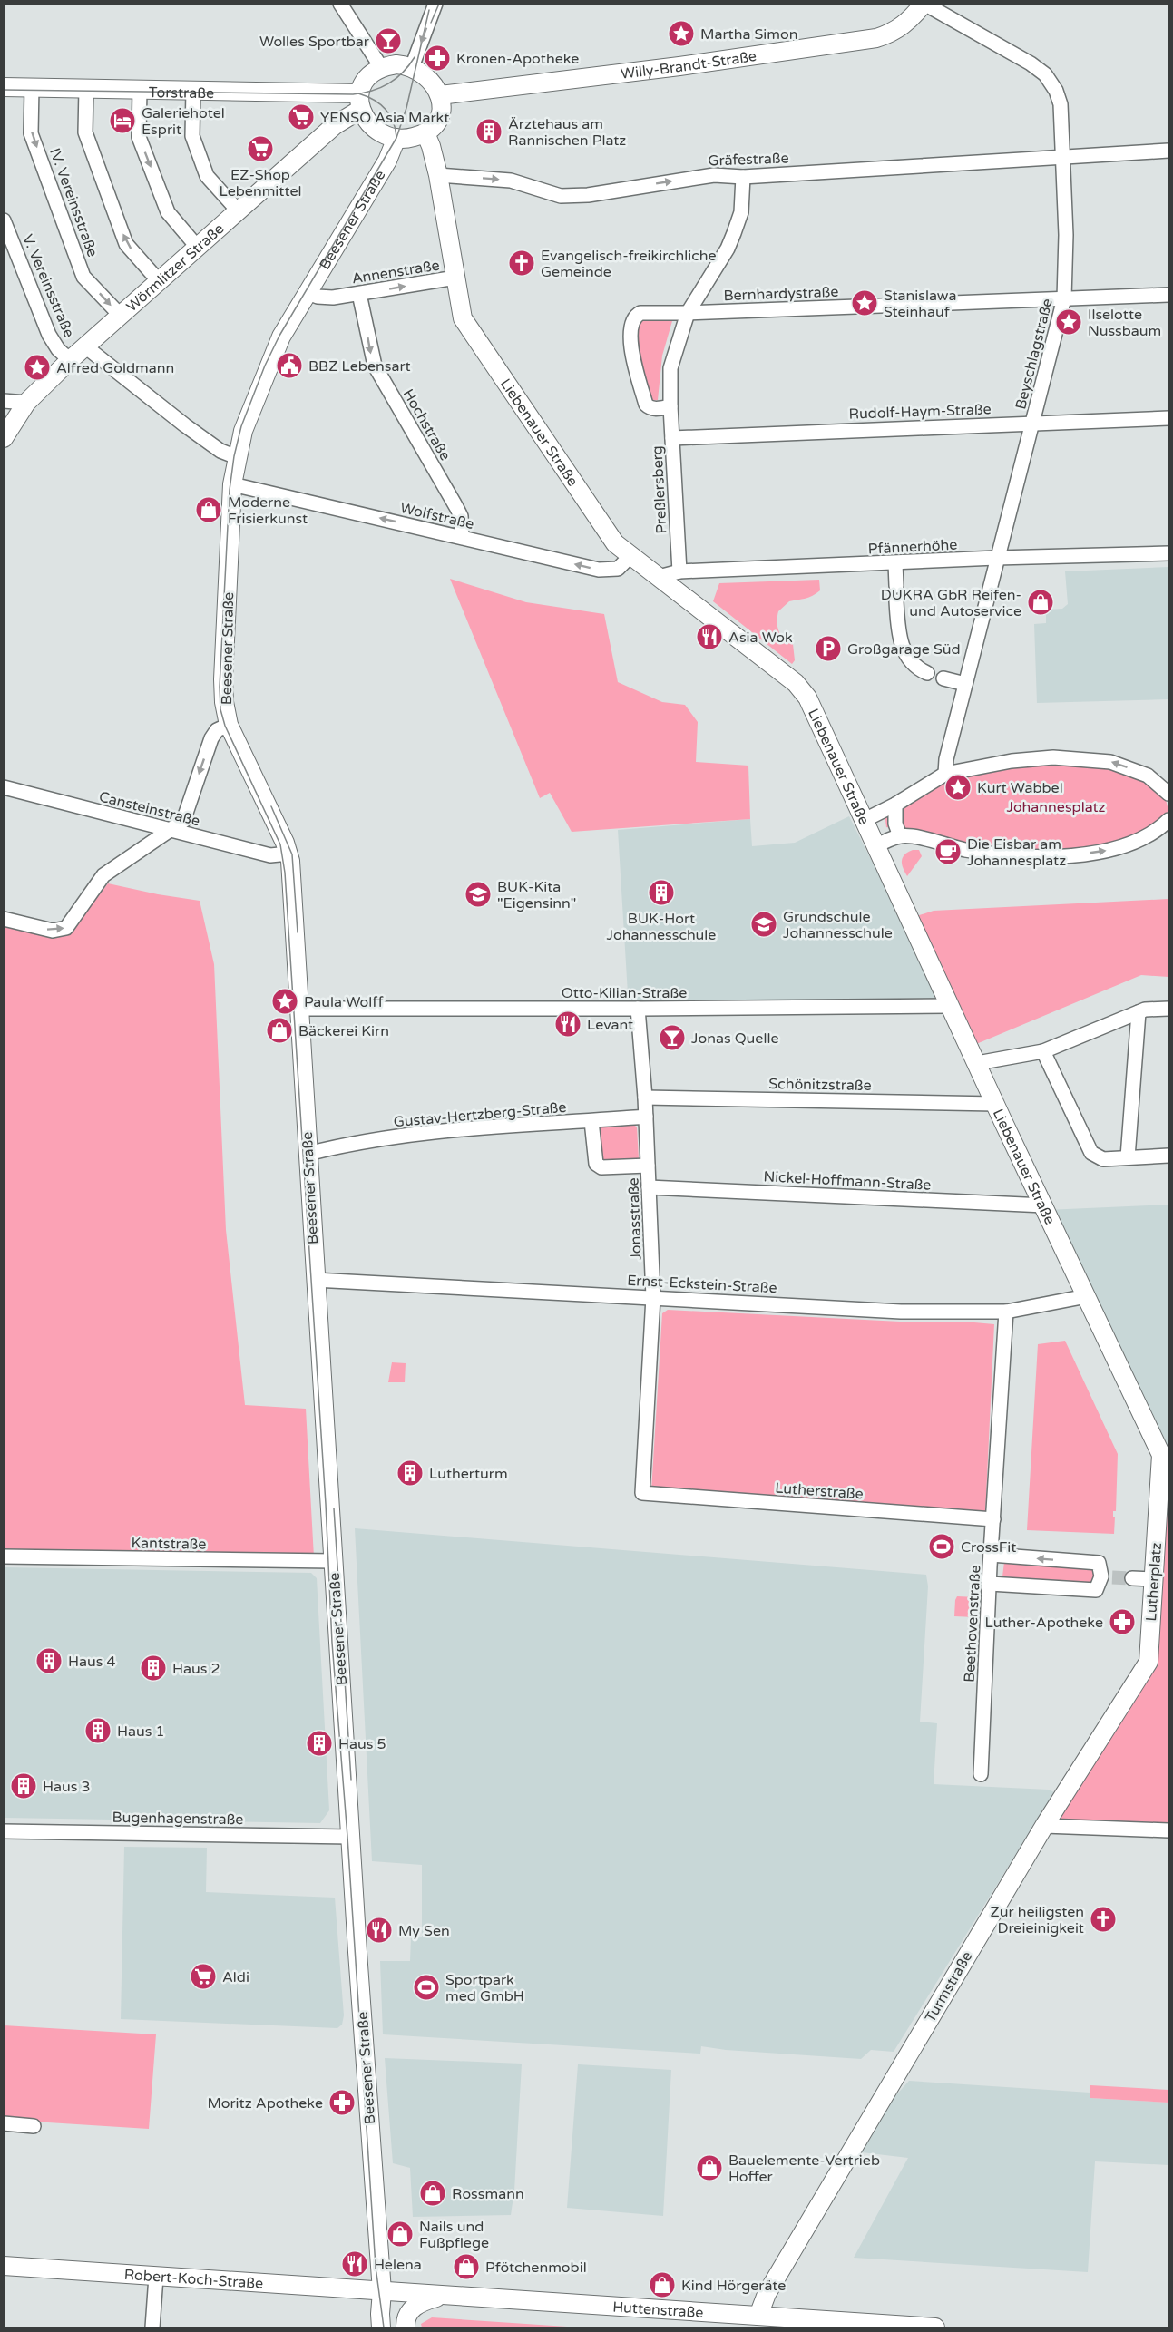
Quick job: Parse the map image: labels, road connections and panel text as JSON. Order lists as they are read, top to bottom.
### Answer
{
  "streets": {
    "street": [
      "Willy-Brandt-Straße",
      "Torstraße",
      "Gräfestraße",
      "IV. Vereinsstraße",
      "Beesener Straße",
      "Wörmlitzer Straße",
      "Annenstraße",
      "V. Vereinsstraße",
      "Bernhardystraße",
      "Beyschlagstraße",
      "Rudolf-Haym-Straße",
      "Hochstraße",
      "Liebenauer Straße",
      "Preßlersberg",
      "Wolfstraße",
      "Pfännerhöhe",
      "Cansteinstraße",
      "Otto-Kilian-Straße",
      "Schönitzstraße",
      "Gustav-Hertzberg-Straße",
      "Nickel-Hoffmann-Straße",
      "Jonasstraße",
      "Ernst-Eckstein-Straße",
      "Lutherstraße",
      "Kantstraße",
      "Lutherplatz",
      "Beethovenstraße",
      "Bugenhagenstraße",
      "Turmstraße",
      "Robert-Koch-Straße",
      "Huttenstraße"
    ]
  },
  "crossings": [
    ["Willy-Brandt-Straße", "Torstraße"],
    ["Willy-Brandt-Straße", "Beesener Straße"],
    ["Willy-Brandt-Straße", "Wörmlitzer Straße"],
    ["Willy-Brandt-Straße", "Beyschlagstraße"],
    ["Willy-Brandt-Straße", "Liebenauer Straße"],
    ["Torstraße", "IV. Vereinsstraße"],
    ["Torstraße", "Beesener Straße"],
    ["Torstraße", "Wörmlitzer Straße"],
    ["Torstraße", "Liebenauer Straße"],
    ["Gräfestraße", "Beyschlagstraße"],
    ["Gräfestraße", "Liebenauer Straße"],
    ["Gräfestraße", "Preßlersberg"],
    ["IV. Vereinsstraße", "Wörmlitzer Straße"],
    ["Beesener Straße", "Wörmlitzer Straße"],
    ["Beesener Straße", "Annenstraße"],
    ["Beesener Straße", "Liebenauer Straße"],
    ["Beesener Straße", "Wolfstraße"],
    ["Beesener Straße", "Cansteinstraße"],
    ["Beesener Straße", "Otto-Kilian-Straße"],
    ["Beesener Straße", "Gustav-Hertzberg-Straße"],
    ["Beesener Straße", "Ernst-Eckstein-Straße"],
    ["Beesener Straße", "Kantstraße"],
    ["Beesener Straße", "Bugenhagenstraße"],
    ["Beesener Straße", "Robert-Koch-Straße"],
    ["Beesener Straße", "Huttenstraße"],
    ["Wörmlitzer Straße", "V. Vereinsstraße"],
    ["Wörmlitzer Straße", "Liebenauer Straße"],
    ["Annenstraße", "Hochstraße"],
    ["Annenstraße", "Liebenauer Straße"],
    ["Bernhardystraße", "Beyschlagstraße"],
    ["Bernhardystraße", "Preßlersberg"],
    ["Beyschlagstraße", "Rudolf-Haym-Straße"],
    ["Beyschlagstraße", "Pfännerhöhe"],
    ["Rudolf-Haym-Straße", "Preßlersberg"],
    ["Hochstraße", "Wolfstraße"],
    ["Liebenauer Straße", "Wolfstraße"],
    ["Liebenauer Straße", "Pfännerhöhe"],
    ["Liebenauer Straße", "Otto-Kilian-Straße"],
    ["Liebenauer Straße", "Schönitzstraße"],
    ["Liebenauer Straße", "Nickel-Hoffmann-Straße"],
    ["Liebenauer Straße", "Ernst-Eckstein-Straße"],
    ["Liebenauer Straße", "Lutherplatz"],
    ["Preßlersberg", "Pfännerhöhe"],
    ["Otto-Kilian-Straße", "Jonasstraße"],
    ["Schönitzstraße", "Jonasstraße"],
    ["Gustav-Hertzberg-Straße", "Jonasstraße"],
    ["Nickel-Hoffmann-Straße", "Jonasstraße"],
    ["Jonasstraße", "Ernst-Eckstein-Straße"],
    ["Jonasstraße", "Lutherstraße"],
    ["Ernst-Eckstein-Straße", "Beethovenstraße"],
    ["Lutherstraße", "Beethovenstraße"],
    ["Lutherplatz", "Turmstraße"],
    ["Turmstraße", "Huttenstraße"],
    ["Robert-Koch-Straße", "Huttenstraße"]
  ],
  "one_way": [
    "Gräfestraße",
    "Annenstraße",
    "Hochstraße",
    "Wolfstraße"
  ],
  "parks": ["Johannesplatz"],
  "places": {
    "place": [
      "Martha Simon",
      "Stanislawa Steinhauf",
      "Ilselotte Nussbaum",
      "Alfred Goldmann",
      "Kurt Wabbel",
      "Paula Wolff"
    ],
    "bar": ["Wolles Sportbar", "Jonas Quelle"],
    "pharmacy": ["Kronen-Apotheke", "Luther-Apotheke", "Moritz Apotheke"],
    "supermarket": ["YENSO Asia Markt", "EZ-Shop Lebenmittel", "Aldi"],
    "hotel": ["Galeriehotel Esprit"],
    "building": [
      "Ärztehaus am Rannischen Platz",
      "BUK-Hort Johannesschule",
      "Lutherturm",
      "Haus 4",
      "Haus 2",
      "Haus 1",
      "Haus 5",
      "Haus 3"
    ],
    "church": ["Evangelisch-freikirchliche Gemeinde", "Zur heiligsten Dreieinigkeit"],
    "public building": ["BBZ Lebensart"],
    "shop": [
      "Moderne Frisierkunst",
      "DUKRA GbR Reifen- und Autoservice",
      "Bäckerei Kirn",
      "Bauelemente-Vertrieb Hoffer",
      "Rossmann",
      "Nails und Fußpflege",
      "Pfötchenmobil",
      "Kind Hörgeräte"
    ],
    "restaurant": [
      "Asia Wok",
      "Levant",
      "My Sen",
      "Helena"
    ],
    "parking": ["Großgarage Süd"],
    "cafe": ["Die Eisbar am Johannesplatz"],
    "school or university": ["BUK-Kita \"Eigensinn\"", "Grundschule Johannesschule"],
    "sports": ["CrossFit", "Sportpark med GmbH"]
  }
}
